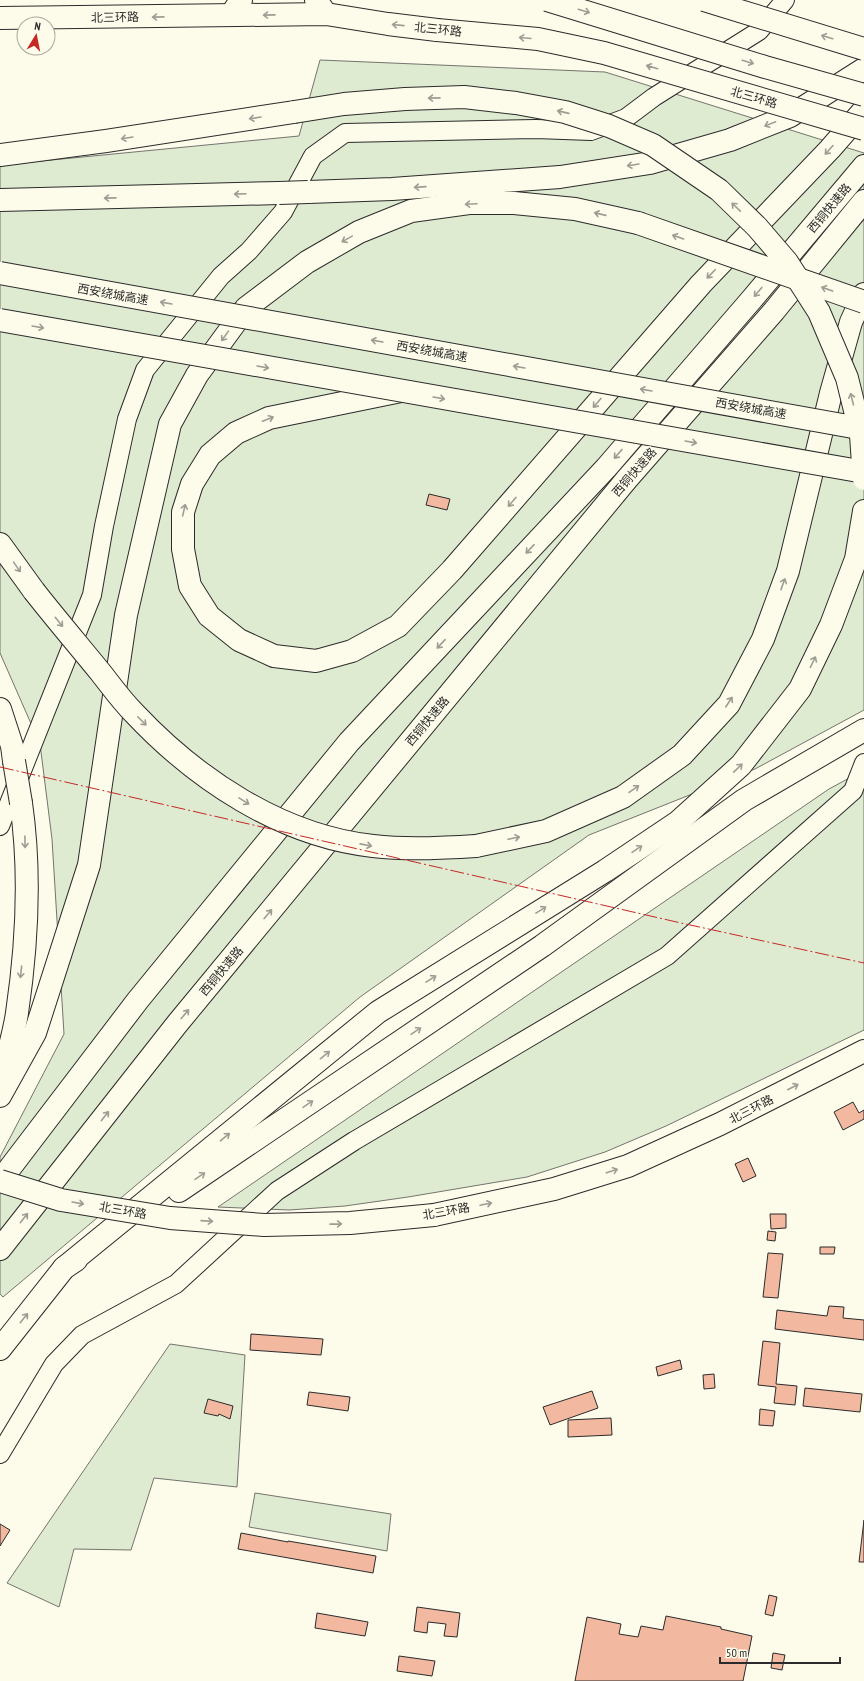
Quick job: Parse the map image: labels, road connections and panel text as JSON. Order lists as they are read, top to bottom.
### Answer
{
  "streets": {
    "highway": ["北三环路", "西铜快速路", "西安绕城高速"]
  },
  "crossings": [
    ["北三环路", "西铜快速路"]
  ],
  "scale_bar": "50 m",
  "north": "top"
}
